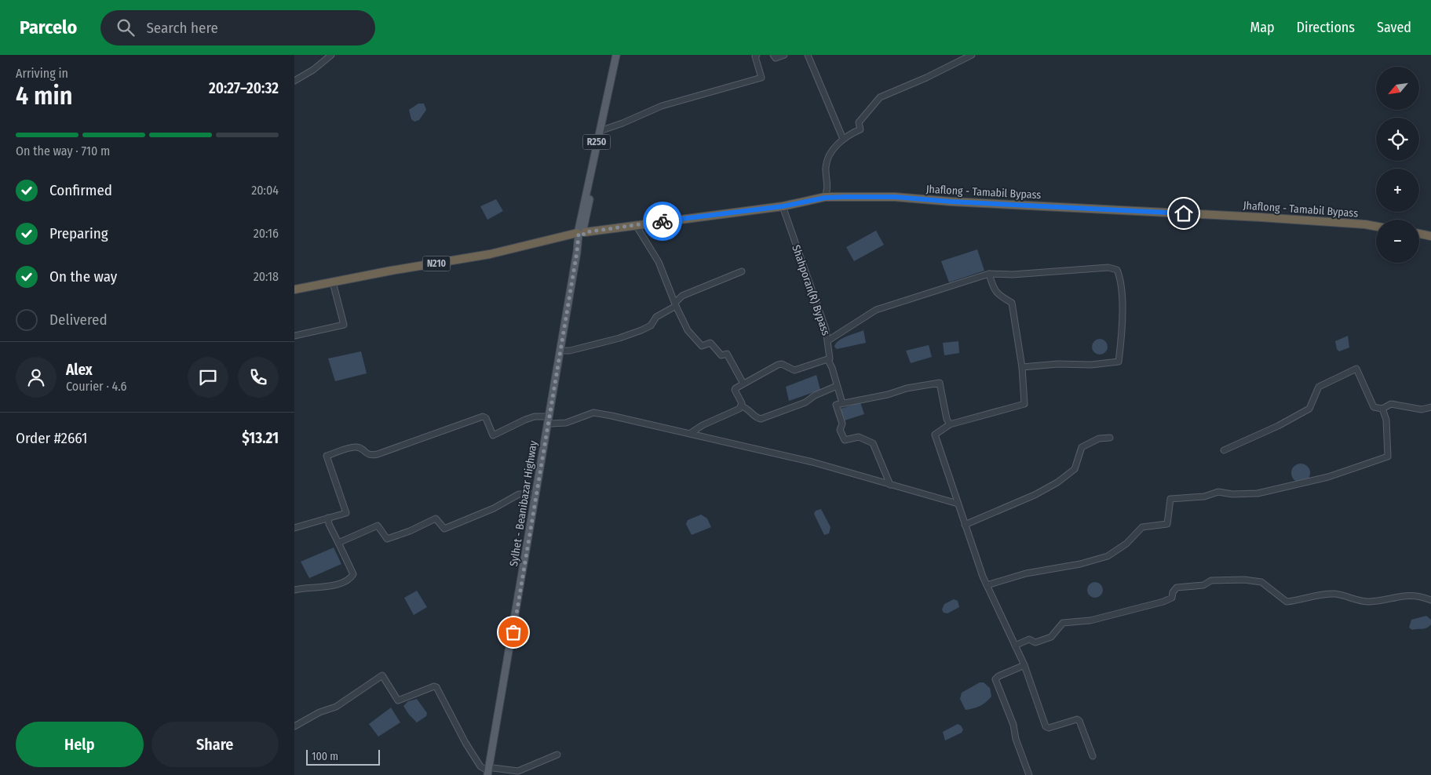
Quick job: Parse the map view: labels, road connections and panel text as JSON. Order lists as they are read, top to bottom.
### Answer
{
  "streets": {
    "highway": ["Jhaflong - Tamabil Bypass", "N210"],
    "main road": ["R250", "Sylhet - Beanibazar Highway"],
    "street": ["Shahporan(R) Bypass"]
  },
  "crossings": [
    ["R250", "Jhaflong - Tamabil Bypass"],
    ["R250", "Sylhet - Beanibazar Highway"],
    ["Jhaflong - Tamabil Bypass", "Shahporan(R) Bypass"],
    ["Jhaflong - Tamabil Bypass", "Sylhet - Beanibazar Highway"]
  ],
  "scale_bar": "100 m",
  "north": "bottom left",
  "page": {
    "header": "Parcelo",
    "search": "Search here",
    "nav": ["Map", "Directions", "Saved"],
    "heading": ["4 min", "Arriving in", "20:27–20:32"],
    "panel": [
      "Alex",
      "Courier · 4.6",
      "Order #2661",
      "$13.21"
    ],
    "map_buttons": ["+", "−"],
    "bar": "On the way · 710 m",
    "list": [
      ["Confirmed", "20:04"],
      ["Preparing", "20:16"],
      ["On the way", "20:18"],
      "Delivered"
    ],
    "buttons": ["Help", "Share"],
    "scale": "100 m"
  }
}
